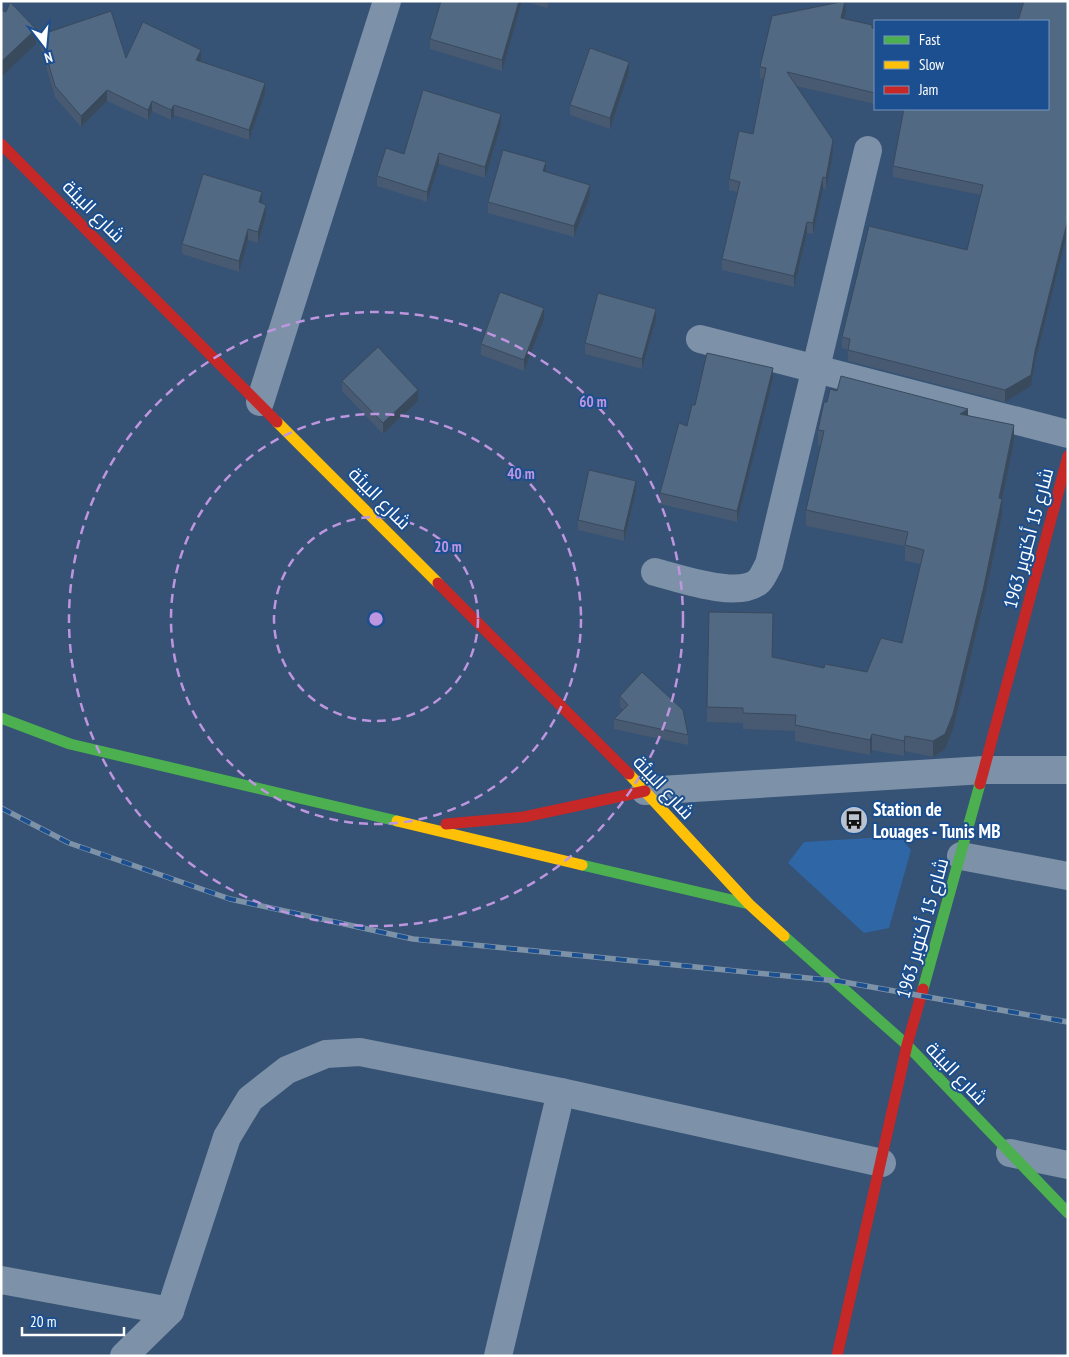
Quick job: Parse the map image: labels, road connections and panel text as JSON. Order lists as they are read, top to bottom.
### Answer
{
  "streets": {
    "main road": ["شارع البيئة", "شارع 15 أكتوبر 1963"]
  },
  "crossings": [
    ["شارع البيئة", "شارع 15 أكتوبر 1963"]
  ],
  "places": {
    "bus stop": ["Station de Louages - Tunis MB"]
  },
  "legend": ["Fast", "Slow", "Jam"],
  "scale_bar": "20 m",
  "north": "bottom",
  "rings": ["60 m", "40 m", "20 m"]
}
